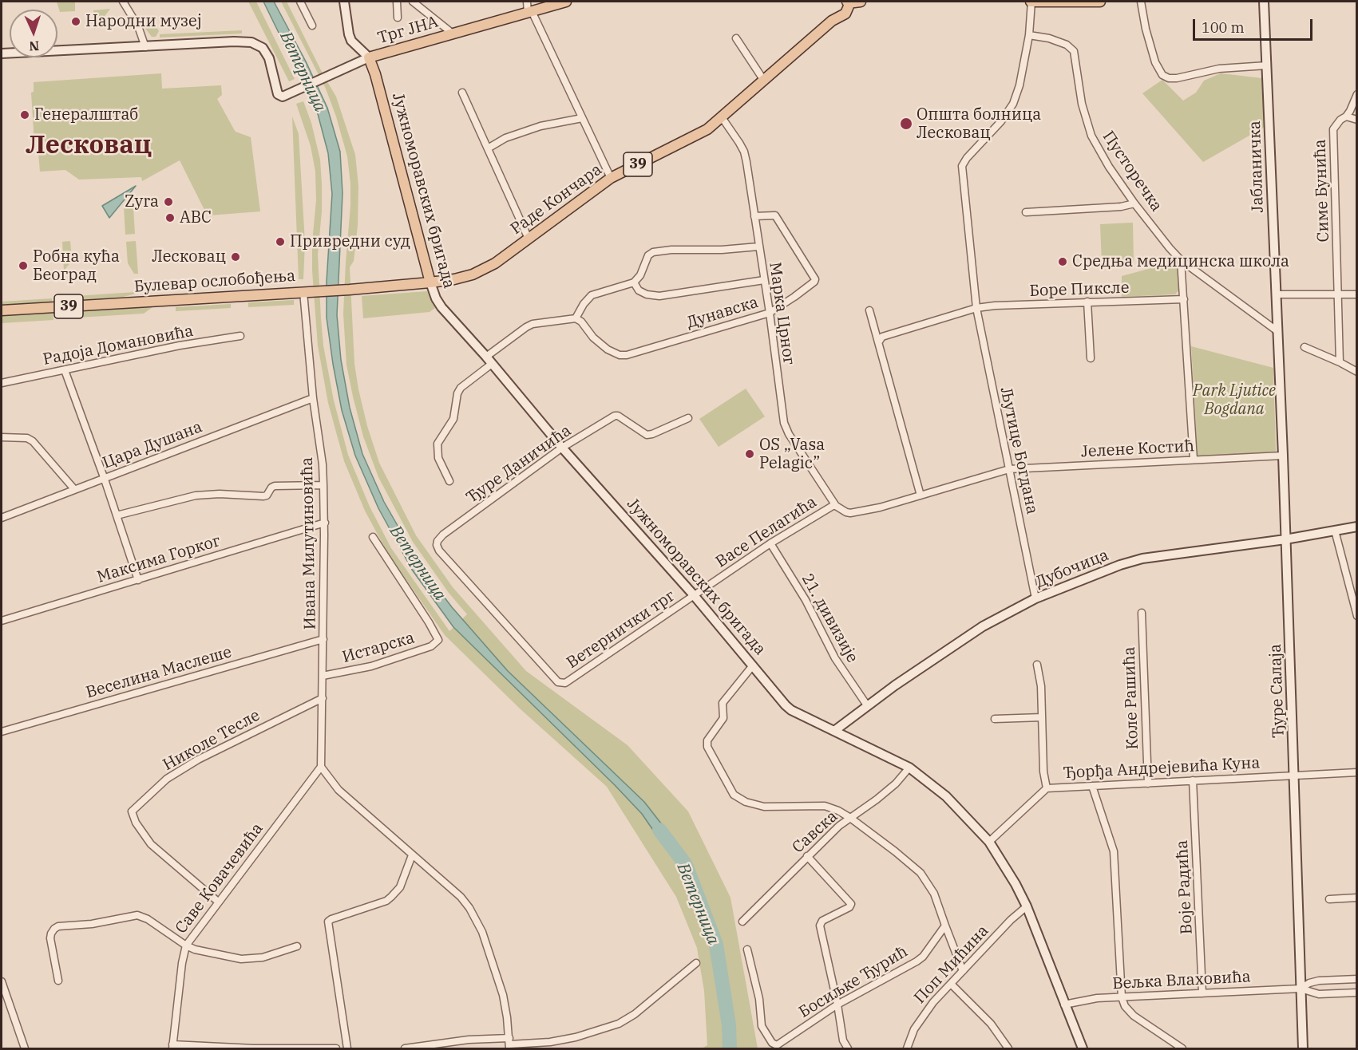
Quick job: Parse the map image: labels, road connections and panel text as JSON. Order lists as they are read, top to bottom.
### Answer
{
  "streets": {
    "main road": [
      "Трг ЈНА",
      "39",
      "Јужноморавских бригада",
      "Раде Кончара",
      "Булевар ослобођења"
    ],
    "street": [
      "Јабланичка",
      "Пусторечка",
      "Симе Бунића",
      "Боре Пиксле",
      "Дунавска",
      "Марка Црног",
      "Радоја Домановића",
      "Цара Душана",
      "Јелене Костић",
      "Љутице Богдана",
      "Ђуре Даничића",
      "Васе Пелагића",
      "Ивана Милутиновића",
      "Максима Горког",
      "Дубочица",
      "21. дивизије",
      "Ветернички трг",
      "Истарска",
      "Веселина Маслеше",
      "Ђуре Салаја",
      "Коле Рашића",
      "Николе Тесле",
      "Ђорђа Андрејевића Куна",
      "Савска",
      "Саве Ковачевића",
      "Воје Радића",
      "Поп Мићина",
      "Вељка Влаховића",
      "Босиљке Ђурић"
    ]
  },
  "crossings": [
    ["Трг ЈНА", "Јужноморавских бригада"],
    ["Јабланичка", "Пусторечка"],
    ["Јабланичка", "Ђуре Салаја"],
    ["Пусторечка", "Љутице Богдана"],
    ["Пусторечка", "Ђуре Салаја"],
    ["Јужноморавских бригада", "Раде Кончара"],
    ["Јужноморавских бригада", "Булевар ослобођења"],
    ["Јужноморавских бригада", "Ђуре Даничића"],
    ["Јужноморавских бригада", "Васе Пелагића"],
    ["Јужноморавских бригада", "Дубочица"],
    ["Јужноморавских бригада", "Ветернички трг"],
    ["Јужноморавских бригада", "Ђорђа Андрејевића Куна"],
    ["Јужноморавских бригада", "Савска"],
    ["Јужноморавских бригада", "Поп Мићина"],
    ["Јужноморавских бригада", "Вељка Влаховића"],
    ["Раде Кончара", "Булевар ослобођења"],
    ["Раде Кончара", "Марка Црног"],
    ["Булевар ослобођења", "Ивана Милутиновића"],
    ["Боре Пиксле", "Љутице Богдана"],
    ["Дунавска", "Марка Црног"],
    ["Марка Црног", "Васе Пелагића"],
    ["Цара Душана", "Ивана Милутиновића"],
    ["Јелене Костић", "Љутице Богдана"],
    ["Јелене Костић", "Васе Пелагића"],
    ["Јелене Костић", "Ђуре Салаја"],
    ["Љутице Богдана", "Дубочица"],
    ["Ђуре Даничића", "Ветернички трг"],
    ["Васе Пелагића", "21. дивизије"],
    ["Васе Пелагића", "Ветернички трг"],
    ["Ивана Милутиновића", "Максима Горког"],
    ["Ивана Милутиновића", "Истарска"],
    ["Ивана Милутиновића", "Веселина Маслеше"],
    ["Ивана Милутиновића", "Николе Тесле"],
    ["Ивана Милутиновића", "Саве Ковачевића"],
    ["Дубочица", "21. дивизије"],
    ["Дубочица", "Ђуре Салаја"],
    ["Ђуре Салаја", "Ђорђа Андрејевића Куна"],
    ["Ђуре Салаја", "Вељка Влаховића"],
    ["Коле Рашића", "Ђорђа Андрејевића Куна"],
    ["Николе Тесле", "Саве Ковачевића"],
    ["Ђорђа Андрејевића Куна", "Воје Радића"],
    ["Воје Радића", "Вељка Влаховића"]
  ],
  "districts": ["Лесковац"],
  "water": ["Ветерница"],
  "parks": ["Park Ljutice Bogdana"],
  "places": [
    "Народни музеј",
    "Генералштаб",
    "Општа болница Лесковац",
    "Zyra",
    "ABC",
    "Привредни суд",
    "Лесковац",
    "Средња медицинска школа",
    "Робна кућа Београд",
    "OS „Vasa Pelagic”"
  ],
  "scale_bar": "100 m",
  "north": "bottom"
}
